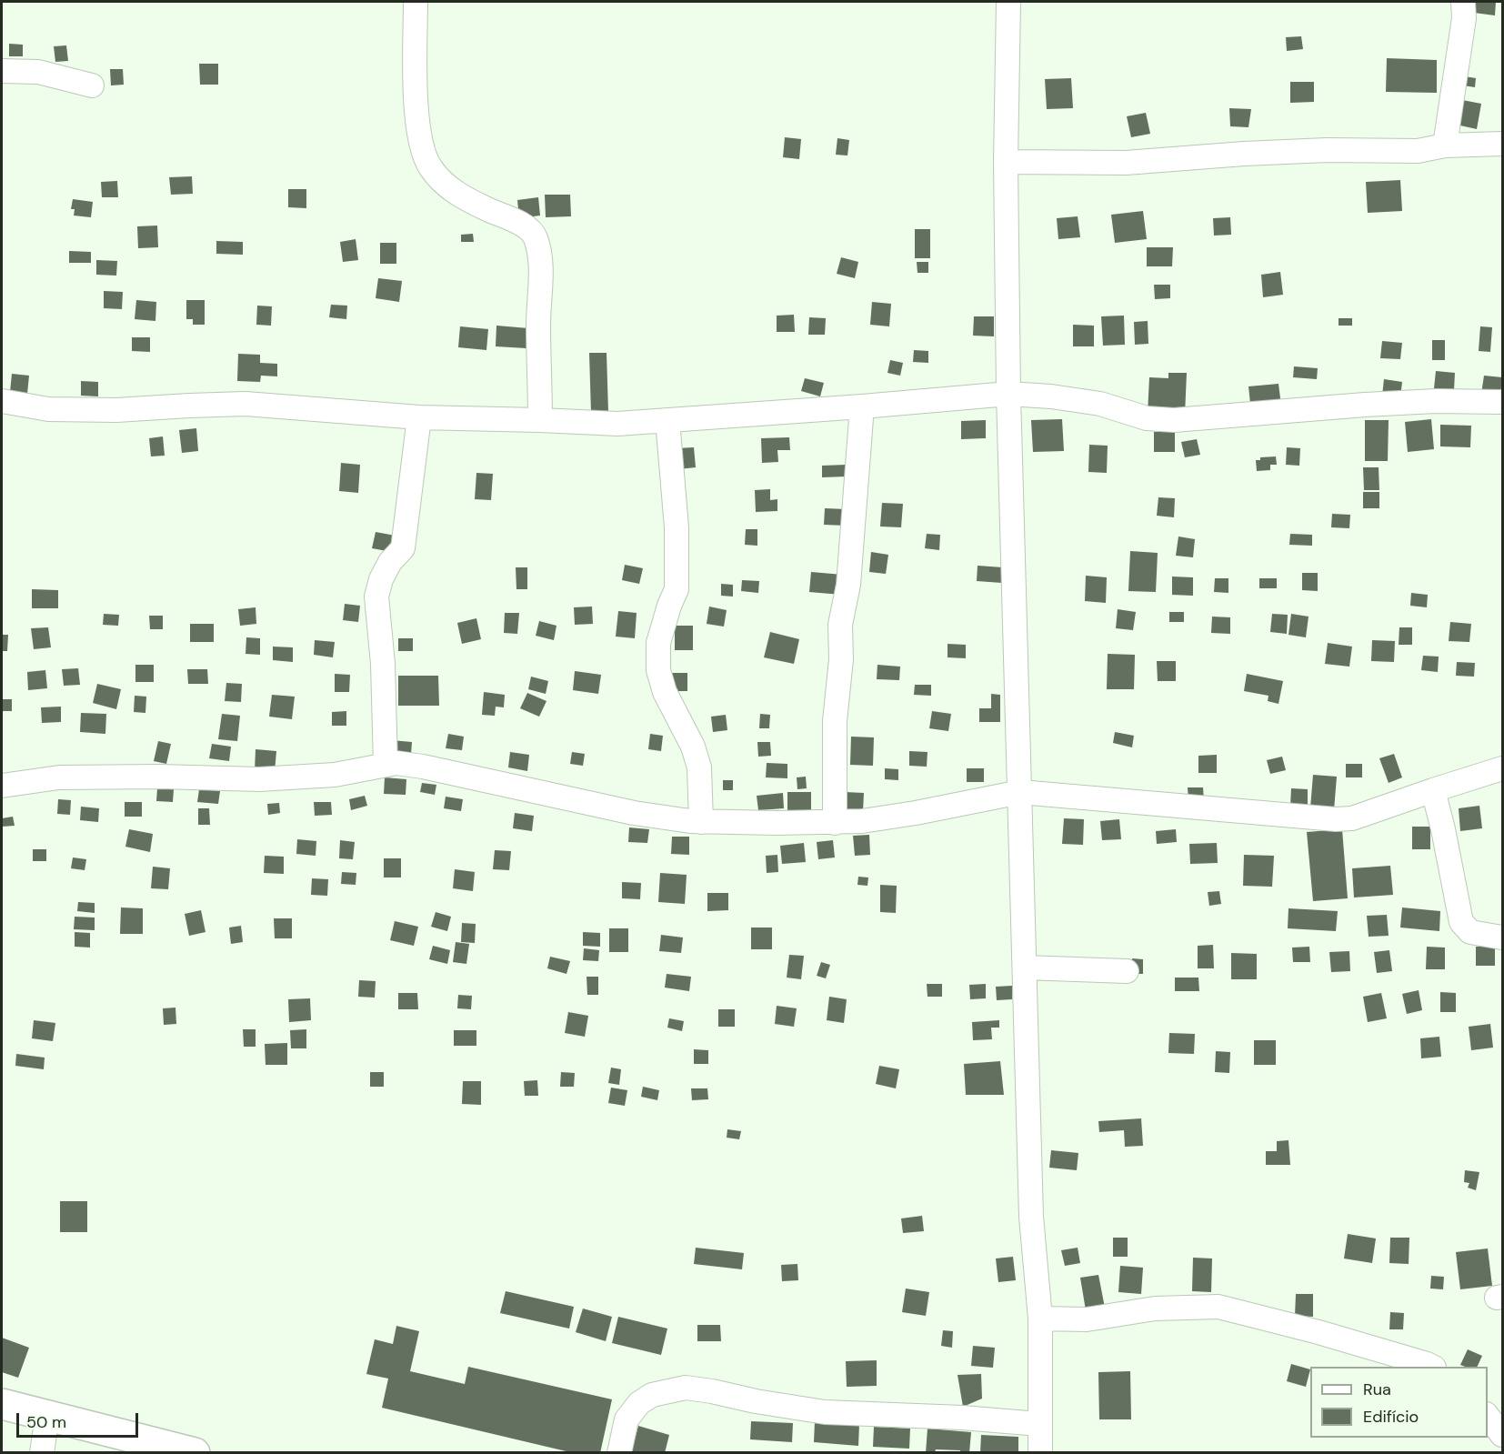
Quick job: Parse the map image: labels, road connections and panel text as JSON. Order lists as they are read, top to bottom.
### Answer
{
  "legend": ["Rua", "Edifício"],
  "scale_bar": "50 m"
}
